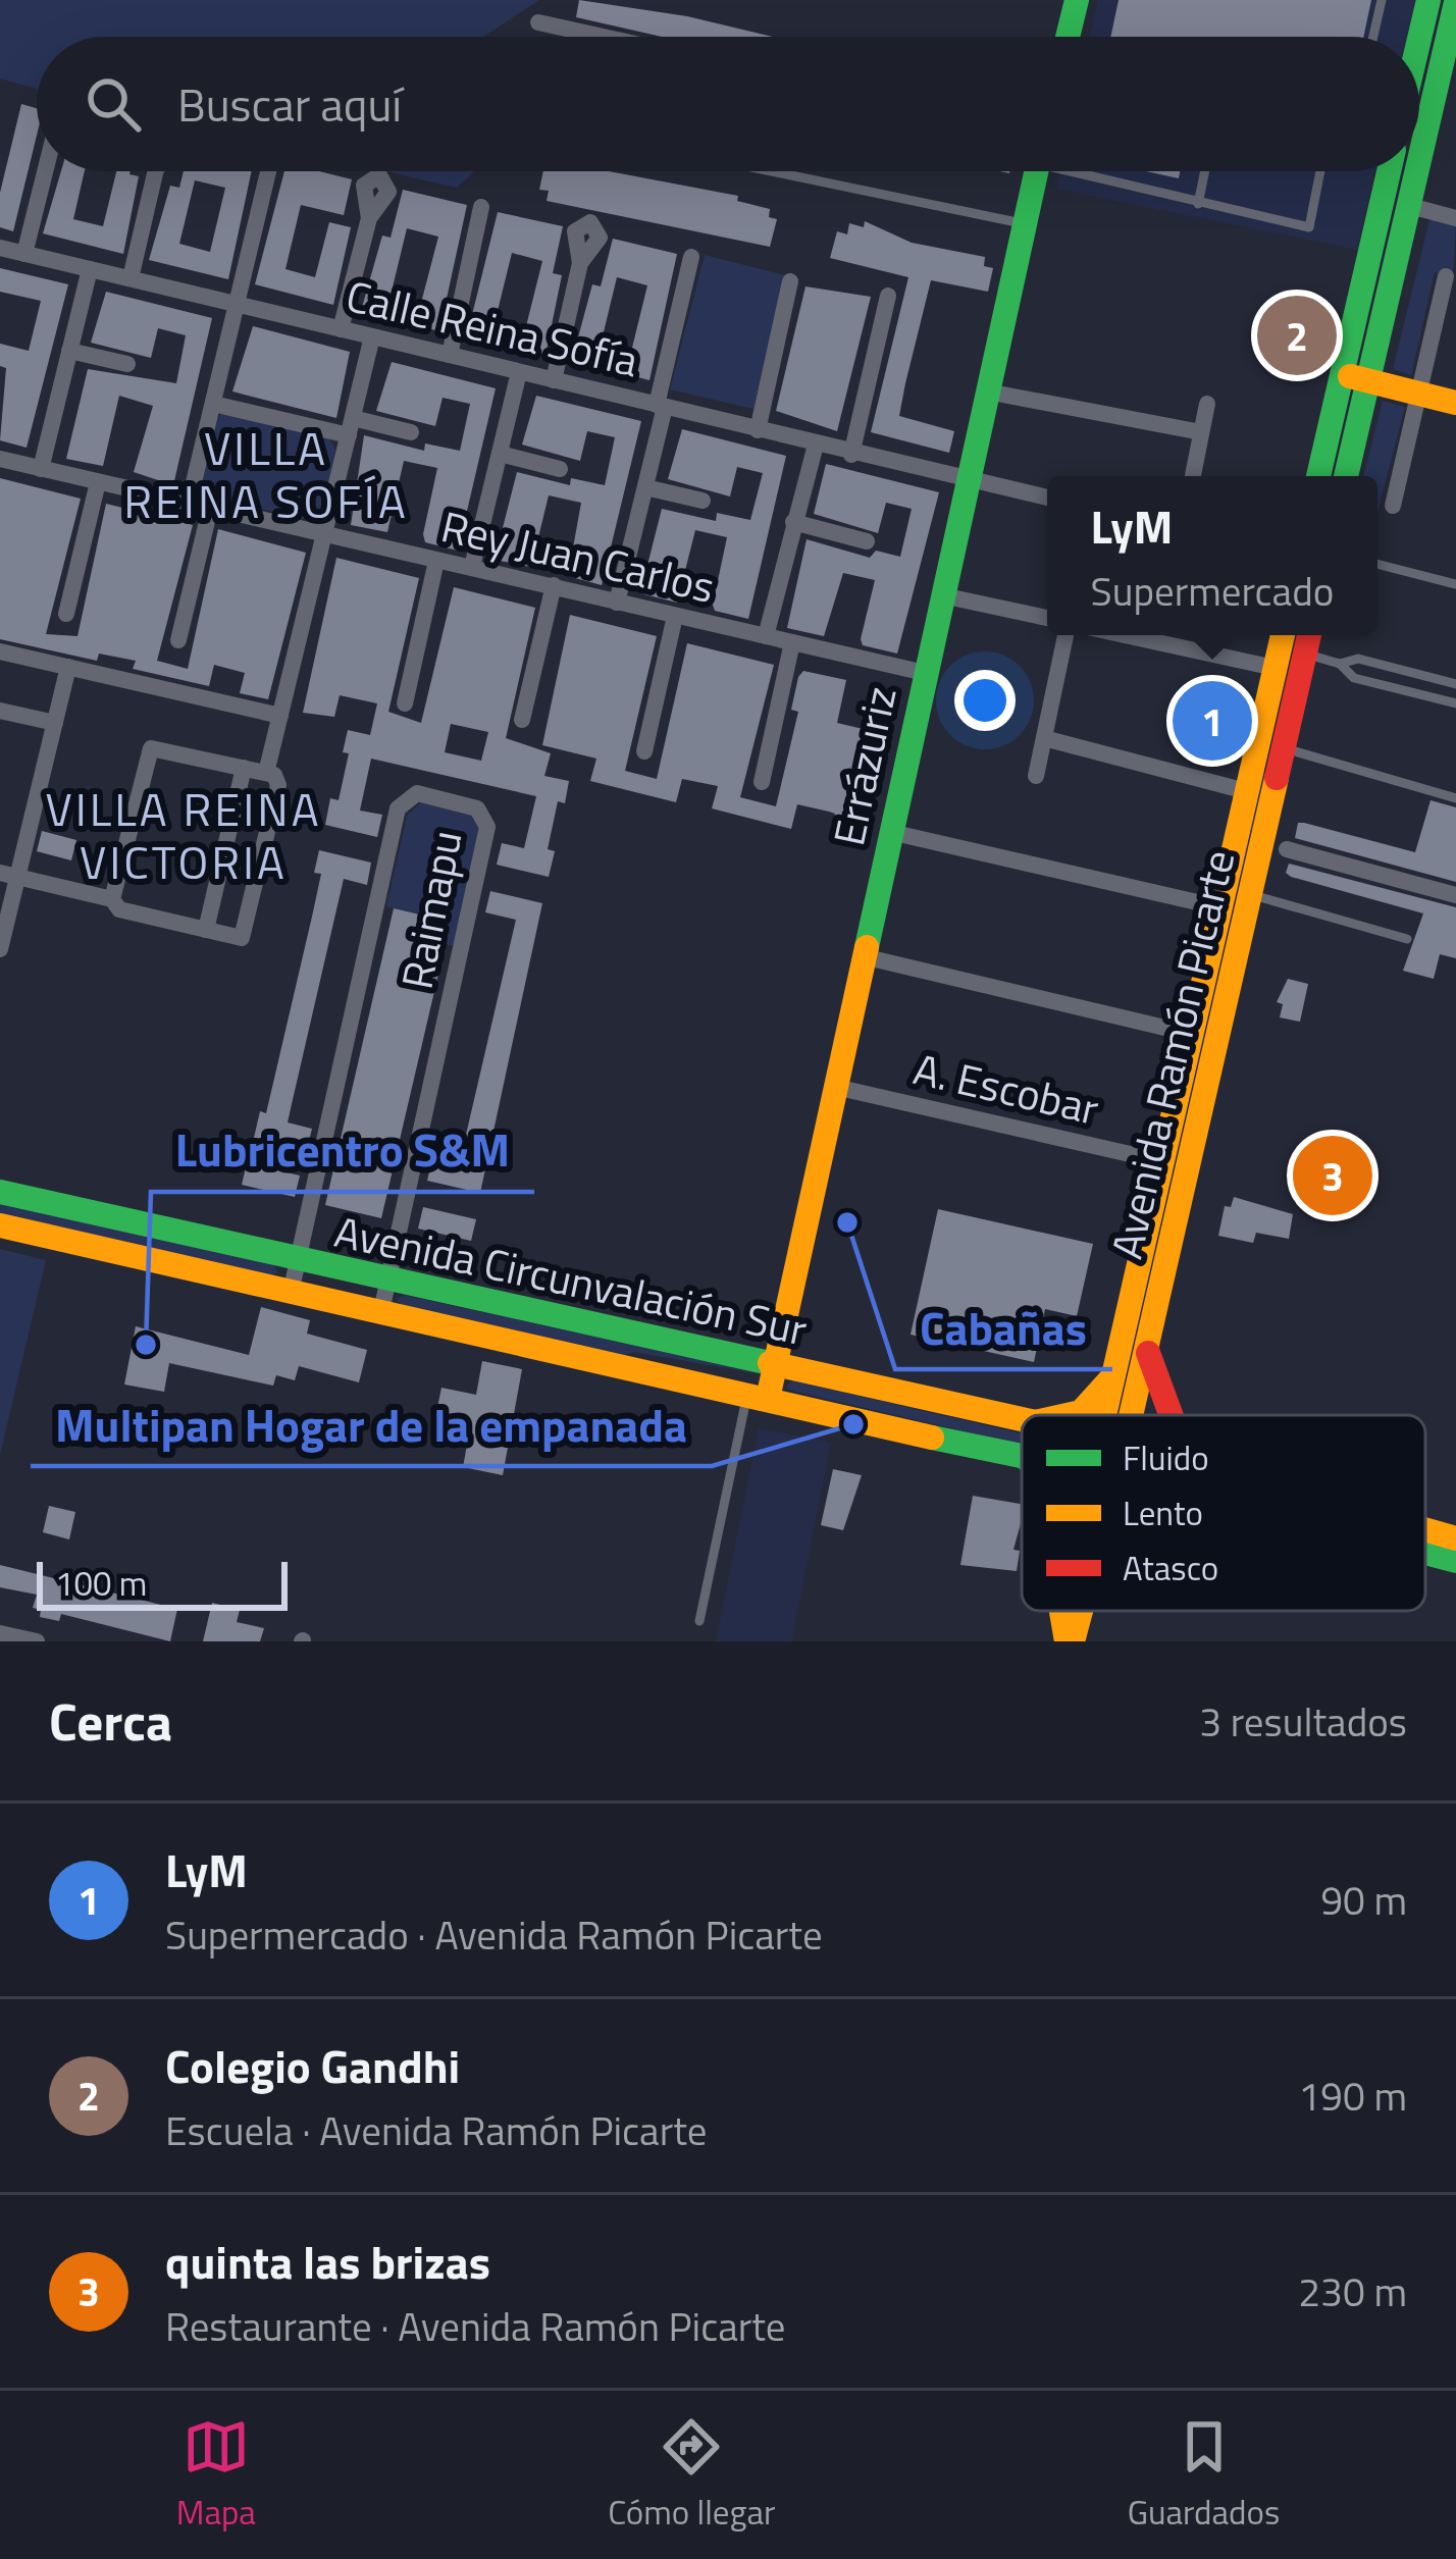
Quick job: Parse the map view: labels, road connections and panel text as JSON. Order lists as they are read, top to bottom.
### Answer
{
  "streets": {
    "main road": ["Errázuriz", "Avenida Ramón Picarte", "Avenida Circunvalación Sur"],
    "street": [
      "Calle Reina Sofía",
      "Rey Juan Carlos",
      "Raimapu",
      "A. Escobar"
    ]
  },
  "crossings": [
    ["Calle Reina Sofía", "Errázuriz"],
    ["Rey Juan Carlos", "Errázuriz"],
    ["Errázuriz", "A. Escobar"],
    ["Errázuriz", "Avenida Circunvalación Sur"],
    ["Raimapu", "Avenida Circunvalación Sur"],
    ["Avenida Ramón Picarte", "A. Escobar"]
  ],
  "districts": ["VILLA REINA SOFÍA", "VILLA REINA VICTORIA"],
  "places": ["Cabañas", "Lubricentro S&M", "Multipan Hogar de la empanada"],
  "legend": ["Fluido", "Lento", "Atasco"],
  "scale_bar": "100 m",
  "page": {
    "search": "Buscar aquí",
    "pins": ["2", "1", "3"],
    "popup": ["LyM", "Supermercado"],
    "scale": "100 m",
    "heading": ["Cerca", "3 resultados"],
    "list": [
      {
        "mark": "1",
        "name": "LyM",
        "note": "Supermercado · Avenida Ramón Picarte",
        "value": "90 m"
      },
      {
        "mark": "2",
        "name": "Colegio Gandhi",
        "note": "Escuela · Avenida Ramón Picarte",
        "value": "190 m"
      },
      {
        "mark": "3",
        "name": "quinta las brizas",
        "note": "Restaurante · Avenida Ramón Picarte",
        "value": "230 m"
      }
    ],
    "nav": ["Mapa", "Cómo llegar", "Guardados"]
  }
}
